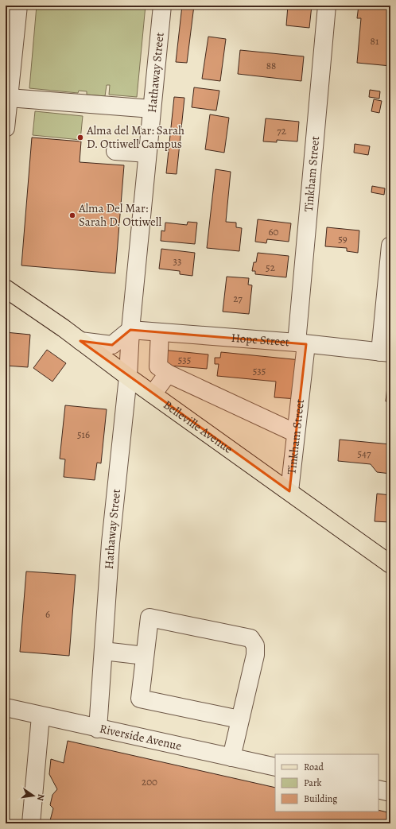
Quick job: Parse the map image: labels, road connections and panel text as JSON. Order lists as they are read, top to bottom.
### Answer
{
  "streets": {
    "main road": ["Belleville Avenue"],
    "street": [
      "Hathaway Street",
      "Tinkham Street",
      "Hope Street",
      "Riverside Avenue"
    ]
  },
  "crossings": [
    ["Hathaway Street", "Hope Street"],
    ["Hathaway Street", "Belleville Avenue"],
    ["Hathaway Street", "Riverside Avenue"],
    ["Tinkham Street", "Hope Street"],
    ["Tinkham Street", "Belleville Avenue"]
  ],
  "places": ["Alma del Mar: Sarah D. Ottiwell Campus", "Alma Del Mar: Sarah D. Ottiwell"],
  "house_numbers": [
    "81",
    "88",
    "72",
    "60",
    "59",
    "33",
    "52",
    "27",
    "535",
    "535",
    "516",
    "547",
    "6",
    "200"
  ],
  "legend": ["Road", "Park", "Building"],
  "north": "right"
}
